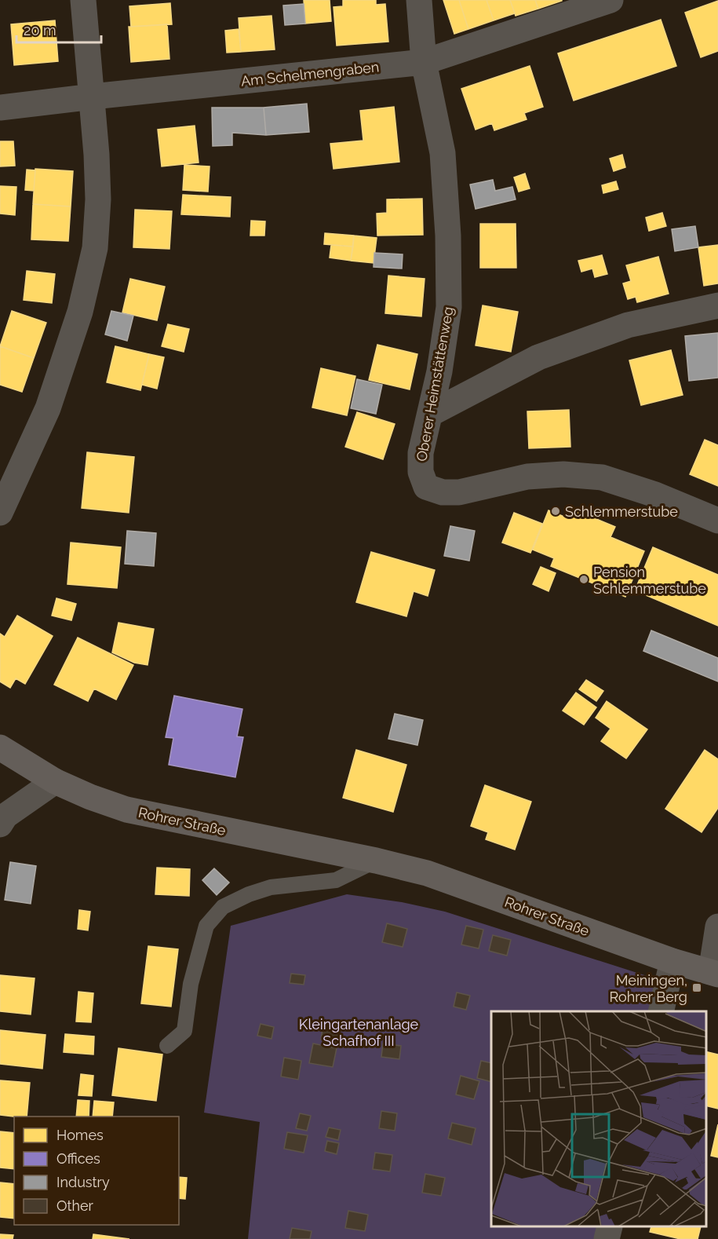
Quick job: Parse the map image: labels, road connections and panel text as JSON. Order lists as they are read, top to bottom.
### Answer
{
  "streets": {
    "main road": ["Rohrer Straße"],
    "street": ["Am Schelmengraben", "Oberer Heimstättenweg"]
  },
  "crossings": [
    ["Am Schelmengraben", "Oberer Heimstättenweg"]
  ],
  "parks": ["Kleingartenanlage Schafhof III"],
  "places": {
    "other": ["Schlemmerstube", "Pension Schlemmerstube"],
    "transit": ["Meiningen, Rohrer Berg"]
  },
  "legend": [
    "Homes",
    "Offices",
    "Industry",
    "Other"
  ],
  "scale_bar": "20 m"
}
